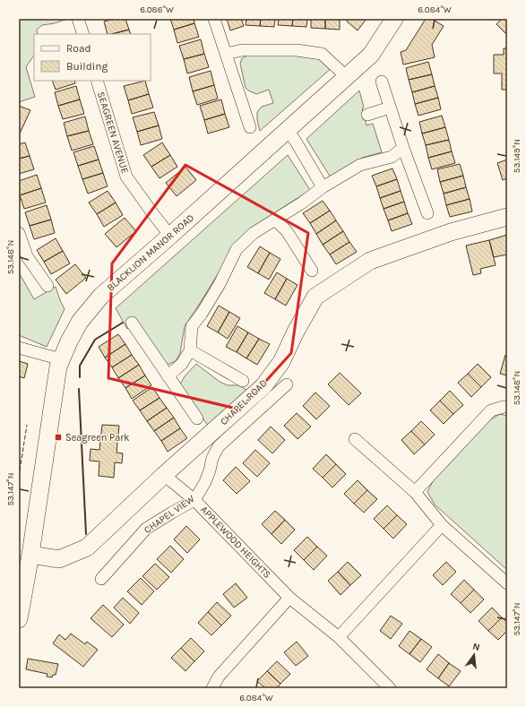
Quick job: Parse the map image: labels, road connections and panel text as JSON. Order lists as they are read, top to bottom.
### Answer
{
  "streets": {
    "street": [
      "SEAGREEN AVENUE",
      "BLACKLION MANOR ROAD",
      "CHAPEL ROAD",
      "CHAPEL VIEW",
      "APPLEWOOD HEIGHTS"
    ]
  },
  "crossings": [
    ["SEAGREEN AVENUE", "BLACKLION MANOR ROAD"],
    ["BLACKLION MANOR ROAD", "CHAPEL ROAD"],
    ["CHAPEL ROAD", "APPLEWOOD HEIGHTS"],
    ["CHAPEL VIEW", "APPLEWOOD HEIGHTS"]
  ],
  "places": {
    "transit": ["Seagreen Park"]
  },
  "legend": ["Road", "Building"],
  "north": "top",
  "coordinates": [
    "6.086°W",
    "6.084°W",
    "53.149°N",
    "53.148°N",
    "53.147°N"
  ]
}
